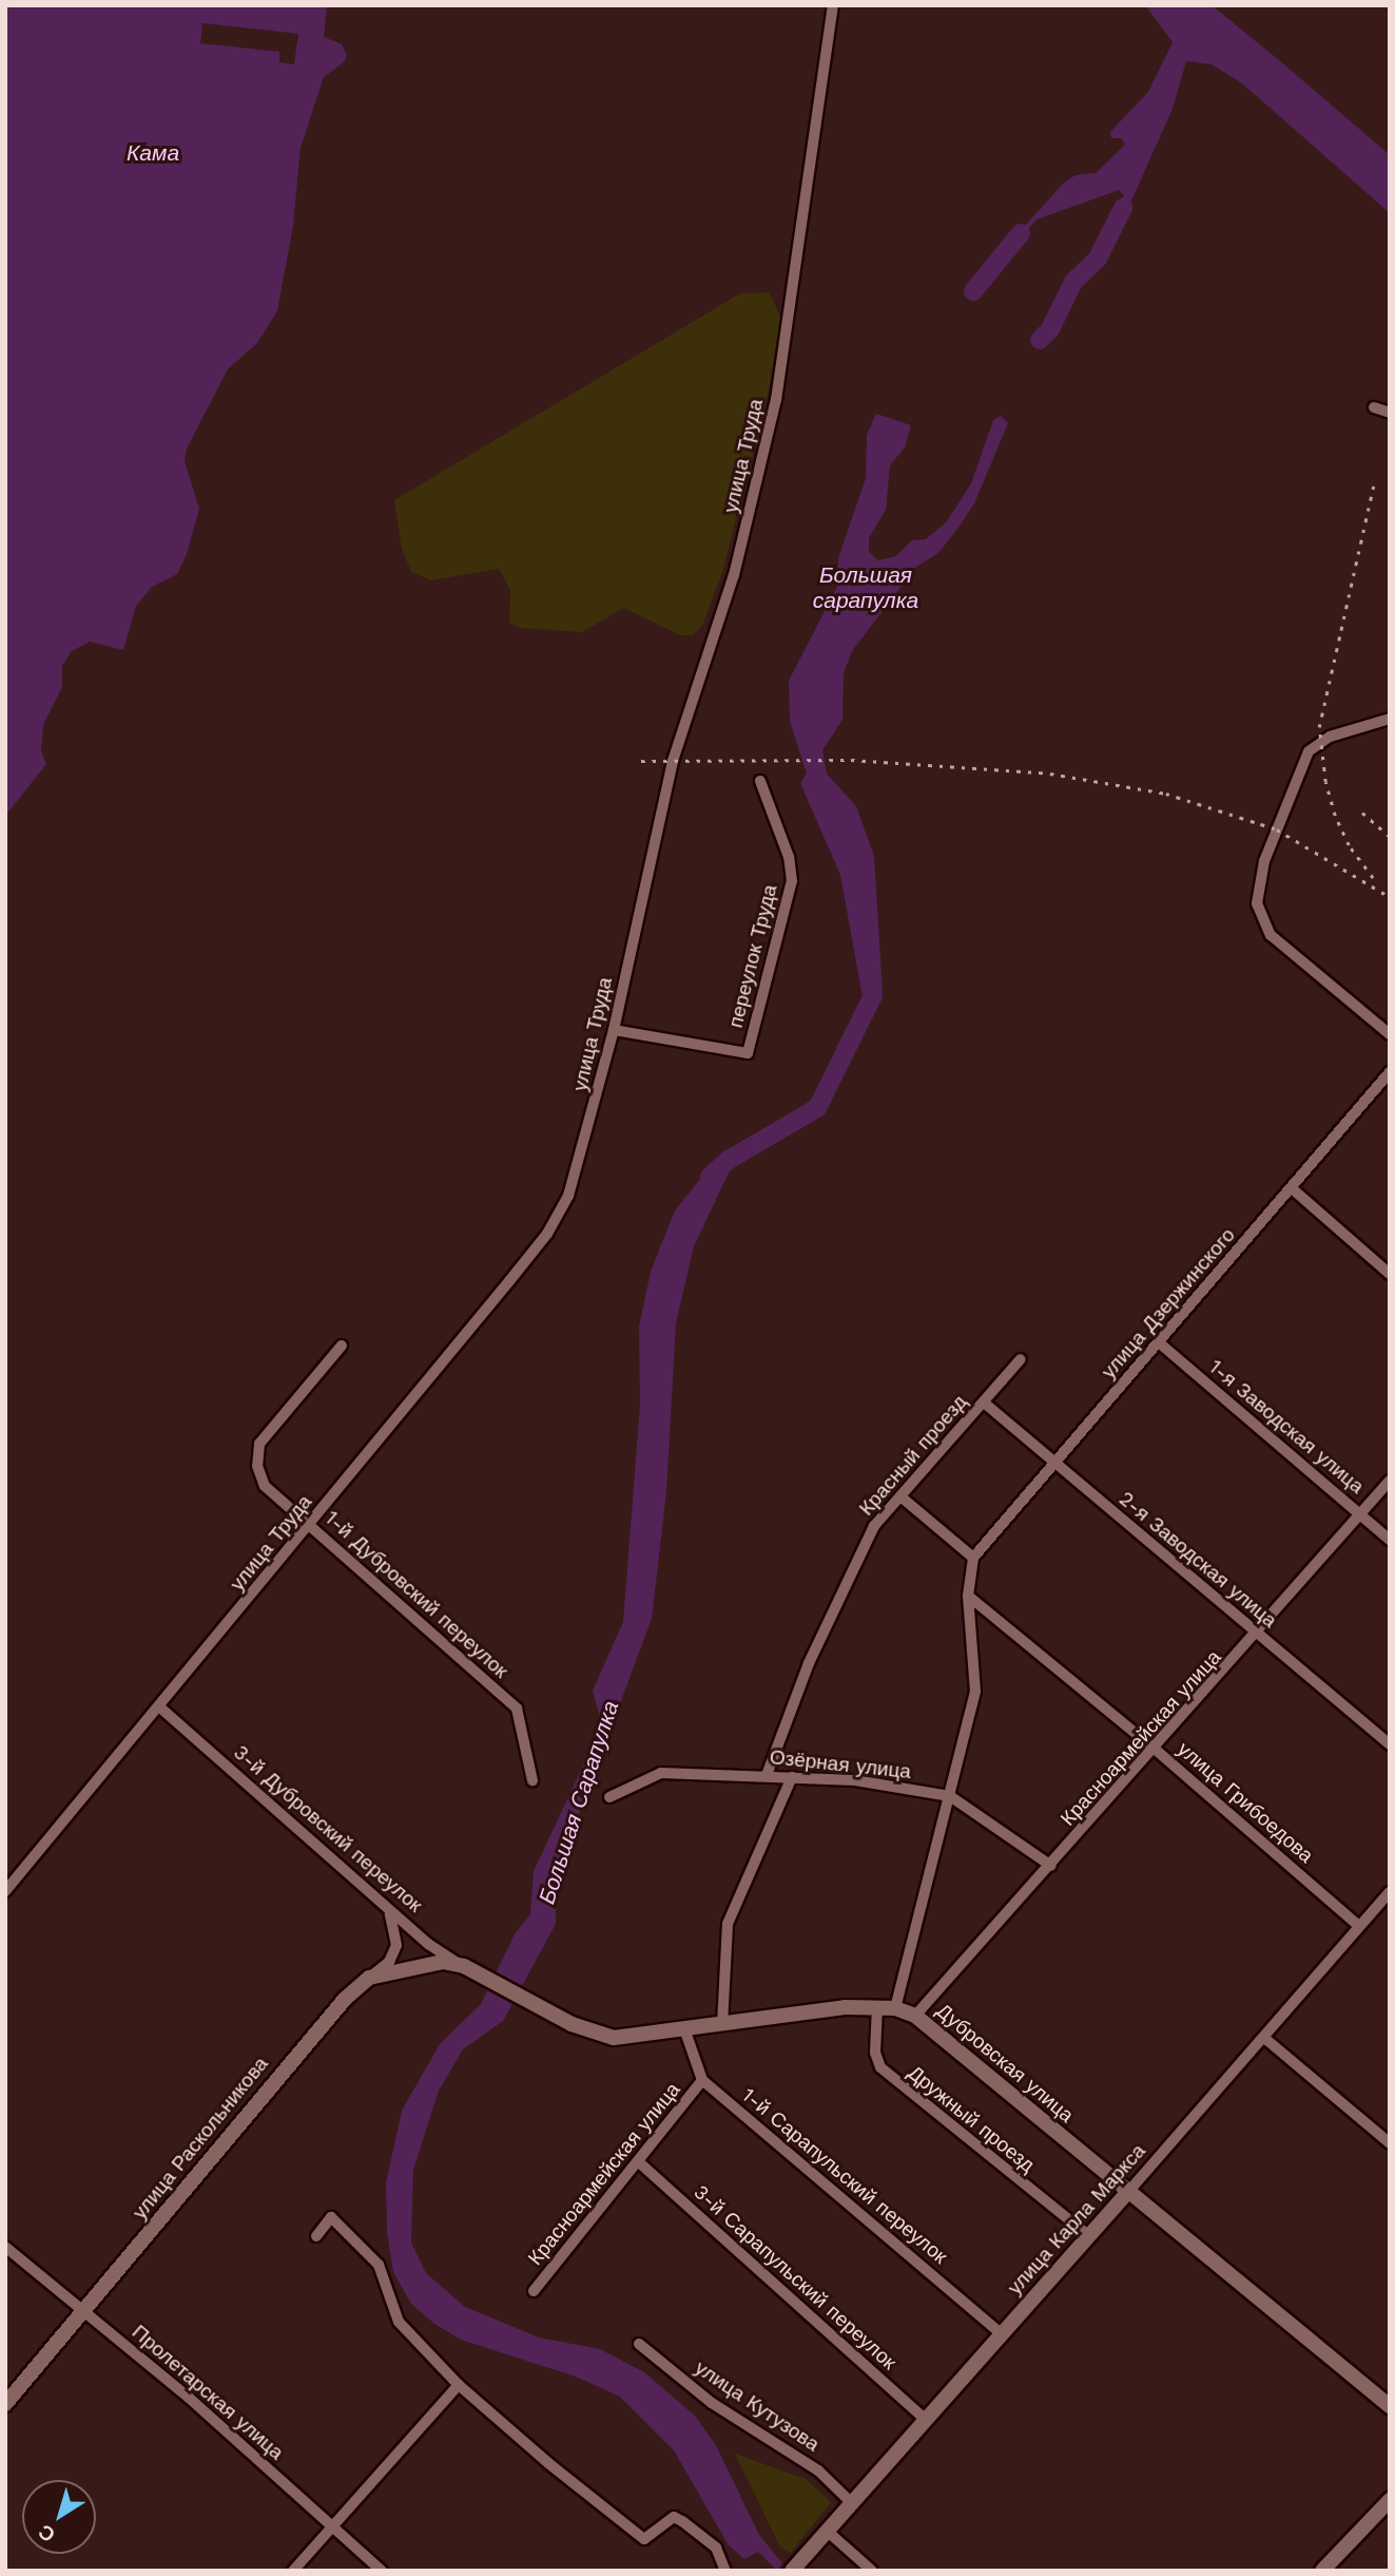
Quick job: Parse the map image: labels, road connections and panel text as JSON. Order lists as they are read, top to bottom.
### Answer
{
  "streets": {
    "main road": ["Дубровская улица", "улица Раскольникова", "улица Карла Маркса"],
    "street": [
      "улица Труда",
      "переулок Труда",
      "улица Дзержинского",
      "1-я Заводская улица",
      "Красный проезд",
      "2-я Заводская улица",
      "1-й Дубровский переулок",
      "Красноармейская улица",
      "Озёрная улица",
      "улица Грибоедова",
      "3-й Дубровский переулок",
      "Дружный проезд",
      "1-й Сарапульский переулок",
      "3-й Сарапульский переулок",
      "Пролетарская улица",
      "улица Кутузова"
    ]
  },
  "crossings": [
    ["улица Труда", "переулок Труда"],
    ["улица Труда", "1-й Дубровский переулок"],
    ["улица Труда", "3-й Дубровский переулок"],
    ["улица Дзержинского", "1-я Заводская улица"],
    ["улица Дзержинского", "2-я Заводская улица"],
    ["1-я Заводская улица", "Красноармейская улица"],
    ["Красный проезд", "2-я Заводская улица"],
    ["Красный проезд", "Озёрная улица"],
    ["2-я Заводская улица", "Красноармейская улица"],
    ["Красноармейская улица", "Озёрная улица"],
    ["Красноармейская улица", "улица Грибоедова"],
    ["Красноармейская улица", "Дубровская улица"],
    ["Красноармейская улица", "1-й Сарапульский переулок"],
    ["Красноармейская улица", "3-й Сарапульский переулок"],
    ["улица Грибоедова", "улица Карла Маркса"],
    ["3-й Дубровский переулок", "Дубровская улица"],
    ["Дубровская улица", "Дружный проезд"],
    ["Дубровская улица", "улица Карла Маркса"],
    ["Дружный проезд", "улица Карла Маркса"],
    ["улица Раскольникова", "Пролетарская улица"],
    ["1-й Сарапульский переулок", "улица Карла Маркса"],
    ["улица Карла Маркса", "3-й Сарапульский переулок"],
    ["улица Карла Маркса", "улица Кутузова"]
  ],
  "water": ["Кама", "Большая сарапулка", "Большая Сарапулка"],
  "north": "bottom left"
}
